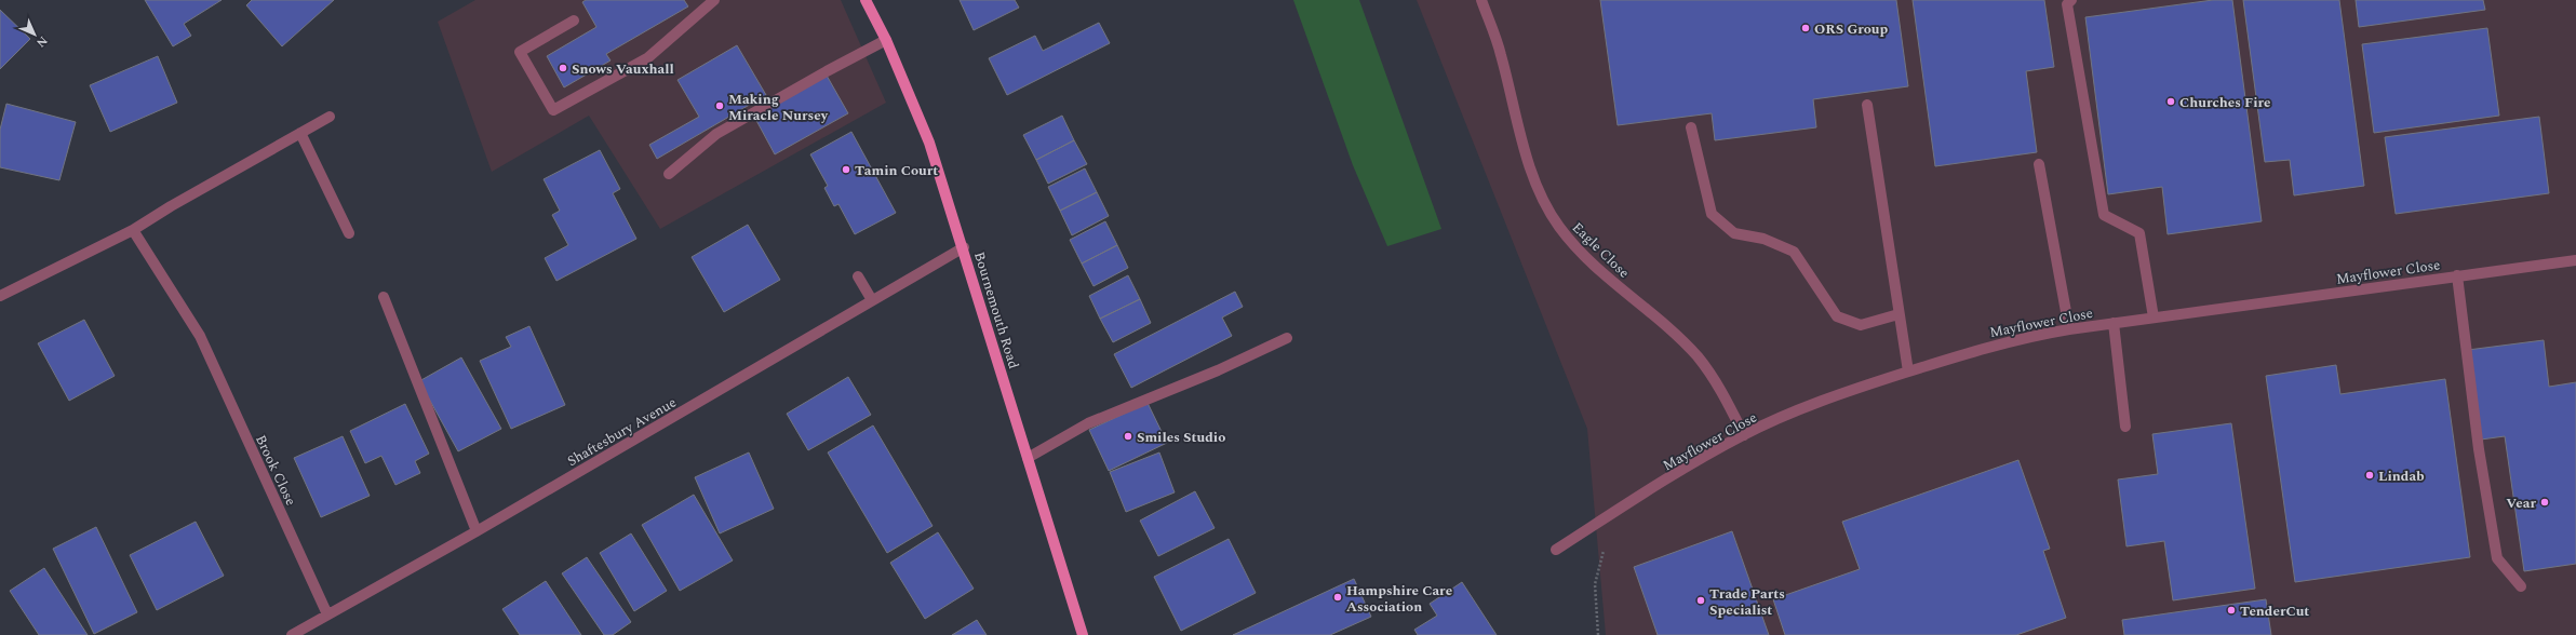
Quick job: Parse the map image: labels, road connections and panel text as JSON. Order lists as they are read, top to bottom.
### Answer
{
  "streets": {
    "main road": ["Bournemouth Road"],
    "street": [
      "Eagle Close",
      "Mayflower Close",
      "Shaftesbury Avenue",
      "Brook Close"
    ]
  },
  "crossings": [
    ["Eagle Close", "Mayflower Close"],
    ["Bournemouth Road", "Shaftesbury Avenue"],
    ["Shaftesbury Avenue", "Brook Close"]
  ],
  "places": [
    "ORS Group",
    "Snows Vauxhall",
    "Churches Fire",
    "Making Miracle Nursey",
    "Tamin Court",
    "Smiles Studio",
    "Lindab",
    "Vear",
    "Hampshire Care Association",
    "Trade Parts Specialist",
    "TenderCut"
  ],
  "north": "bottom right"
}
